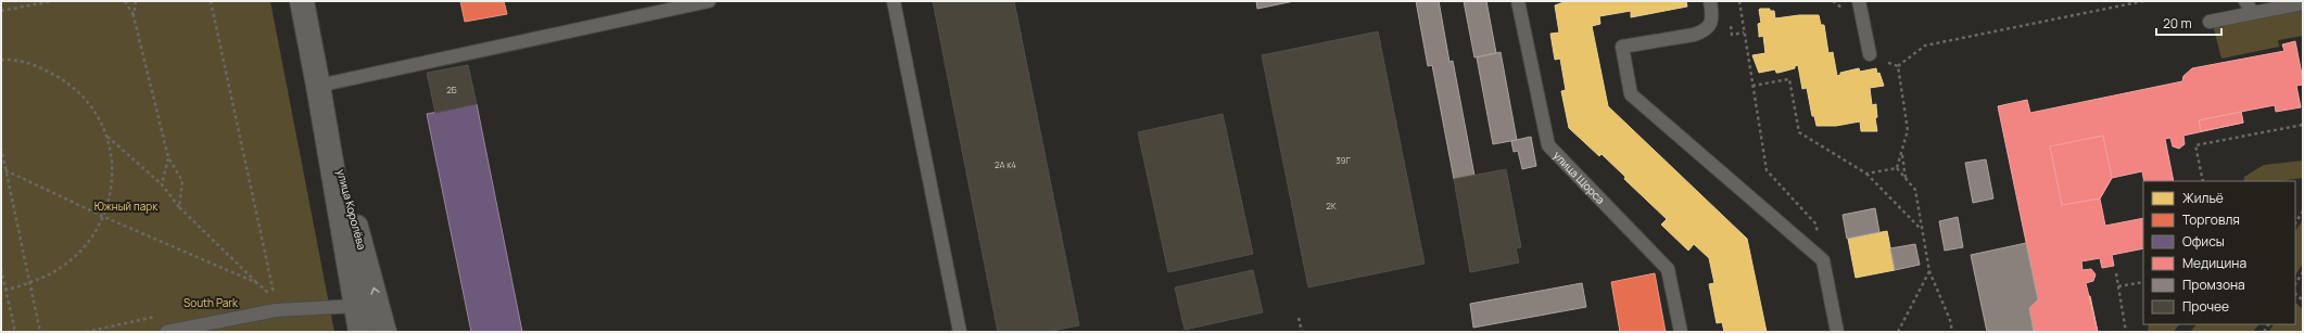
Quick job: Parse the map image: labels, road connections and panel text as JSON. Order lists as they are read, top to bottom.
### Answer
{
  "streets": {
    "street": ["улица Королёва"],
    "lane": ["улица Щорса"]
  },
  "parks": ["Южный парк", "South Park"],
  "house_numbers": [
    "2Б",
    "39Г",
    "2А к4",
    "2К"
  ],
  "legend": [
    "Жильё",
    "Торговля",
    "Офисы",
    "Медицина",
    "Промзона",
    "Прочее"
  ],
  "scale_bar": "20 m"
}
